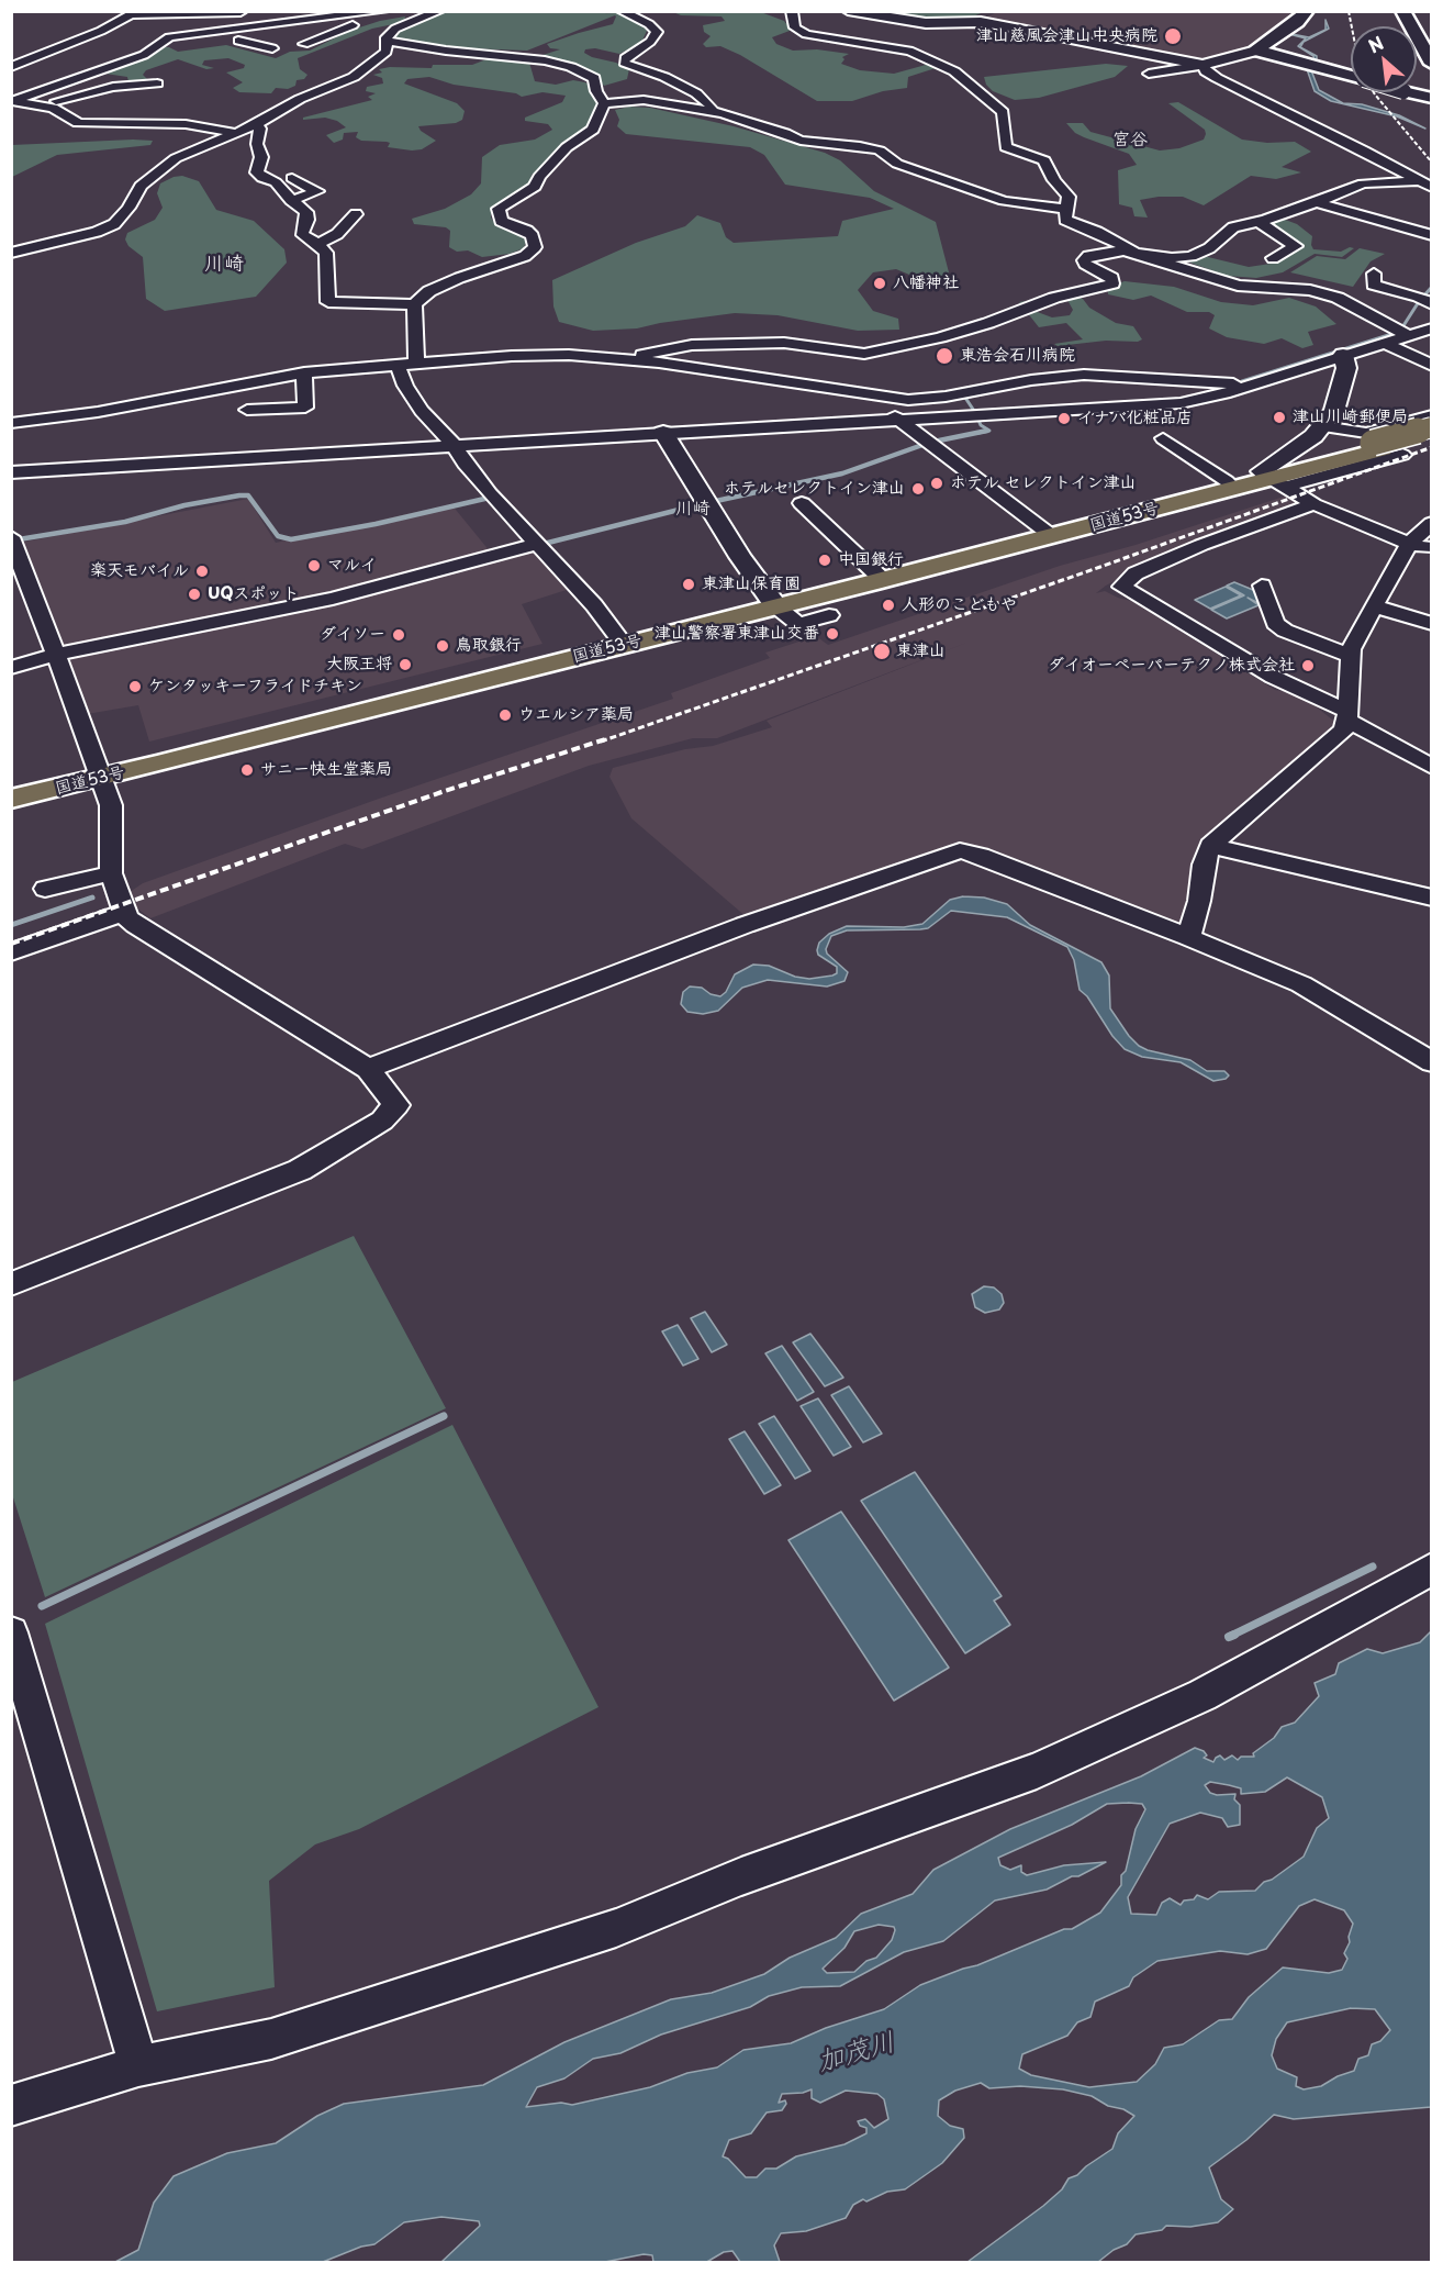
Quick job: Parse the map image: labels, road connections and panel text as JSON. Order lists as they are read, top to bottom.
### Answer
{
  "streets": {
    "highway": ["国道53号"]
  },
  "districts": ["宮谷", "川崎", "川崎"],
  "water": ["加茂川"],
  "places": [
    "津山慈風会津山中央病院",
    "八幡神社",
    "東浩会石川病院",
    "津山川崎郵便局",
    "イナバ化粧品店",
    "ホテル セレクトイン津山",
    "ホテルセレクトイン津山",
    "中国銀行",
    "マルイ",
    "楽天モバイル",
    "東津山保育園",
    "UQスポット",
    "人形のこどもや",
    "津山警察署東津山交番",
    "ダイソー",
    "鳥取銀行",
    "東津山",
    "大阪王将",
    "ダイオーペーパーテクノ株式会社",
    "ケンタッキーフライドチキン",
    "ウエルシア薬局",
    "サニー快生堂薬局"
  ],
  "north": "top left"
}
